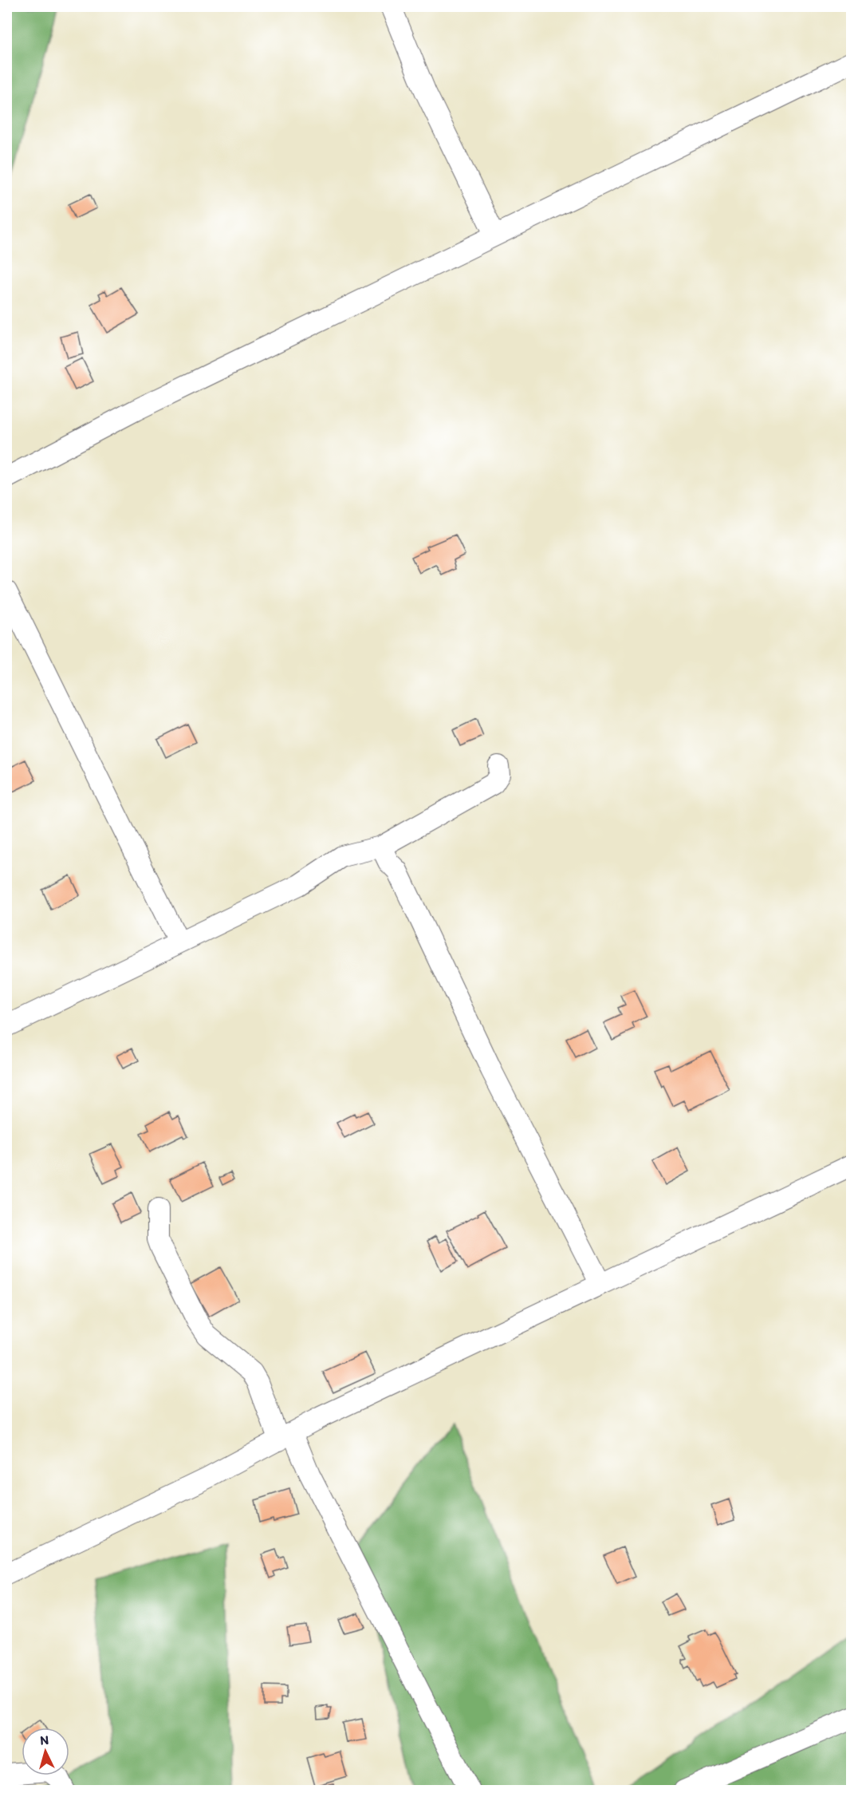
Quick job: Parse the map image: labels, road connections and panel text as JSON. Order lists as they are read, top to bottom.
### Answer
{
  "north": "top"
}
